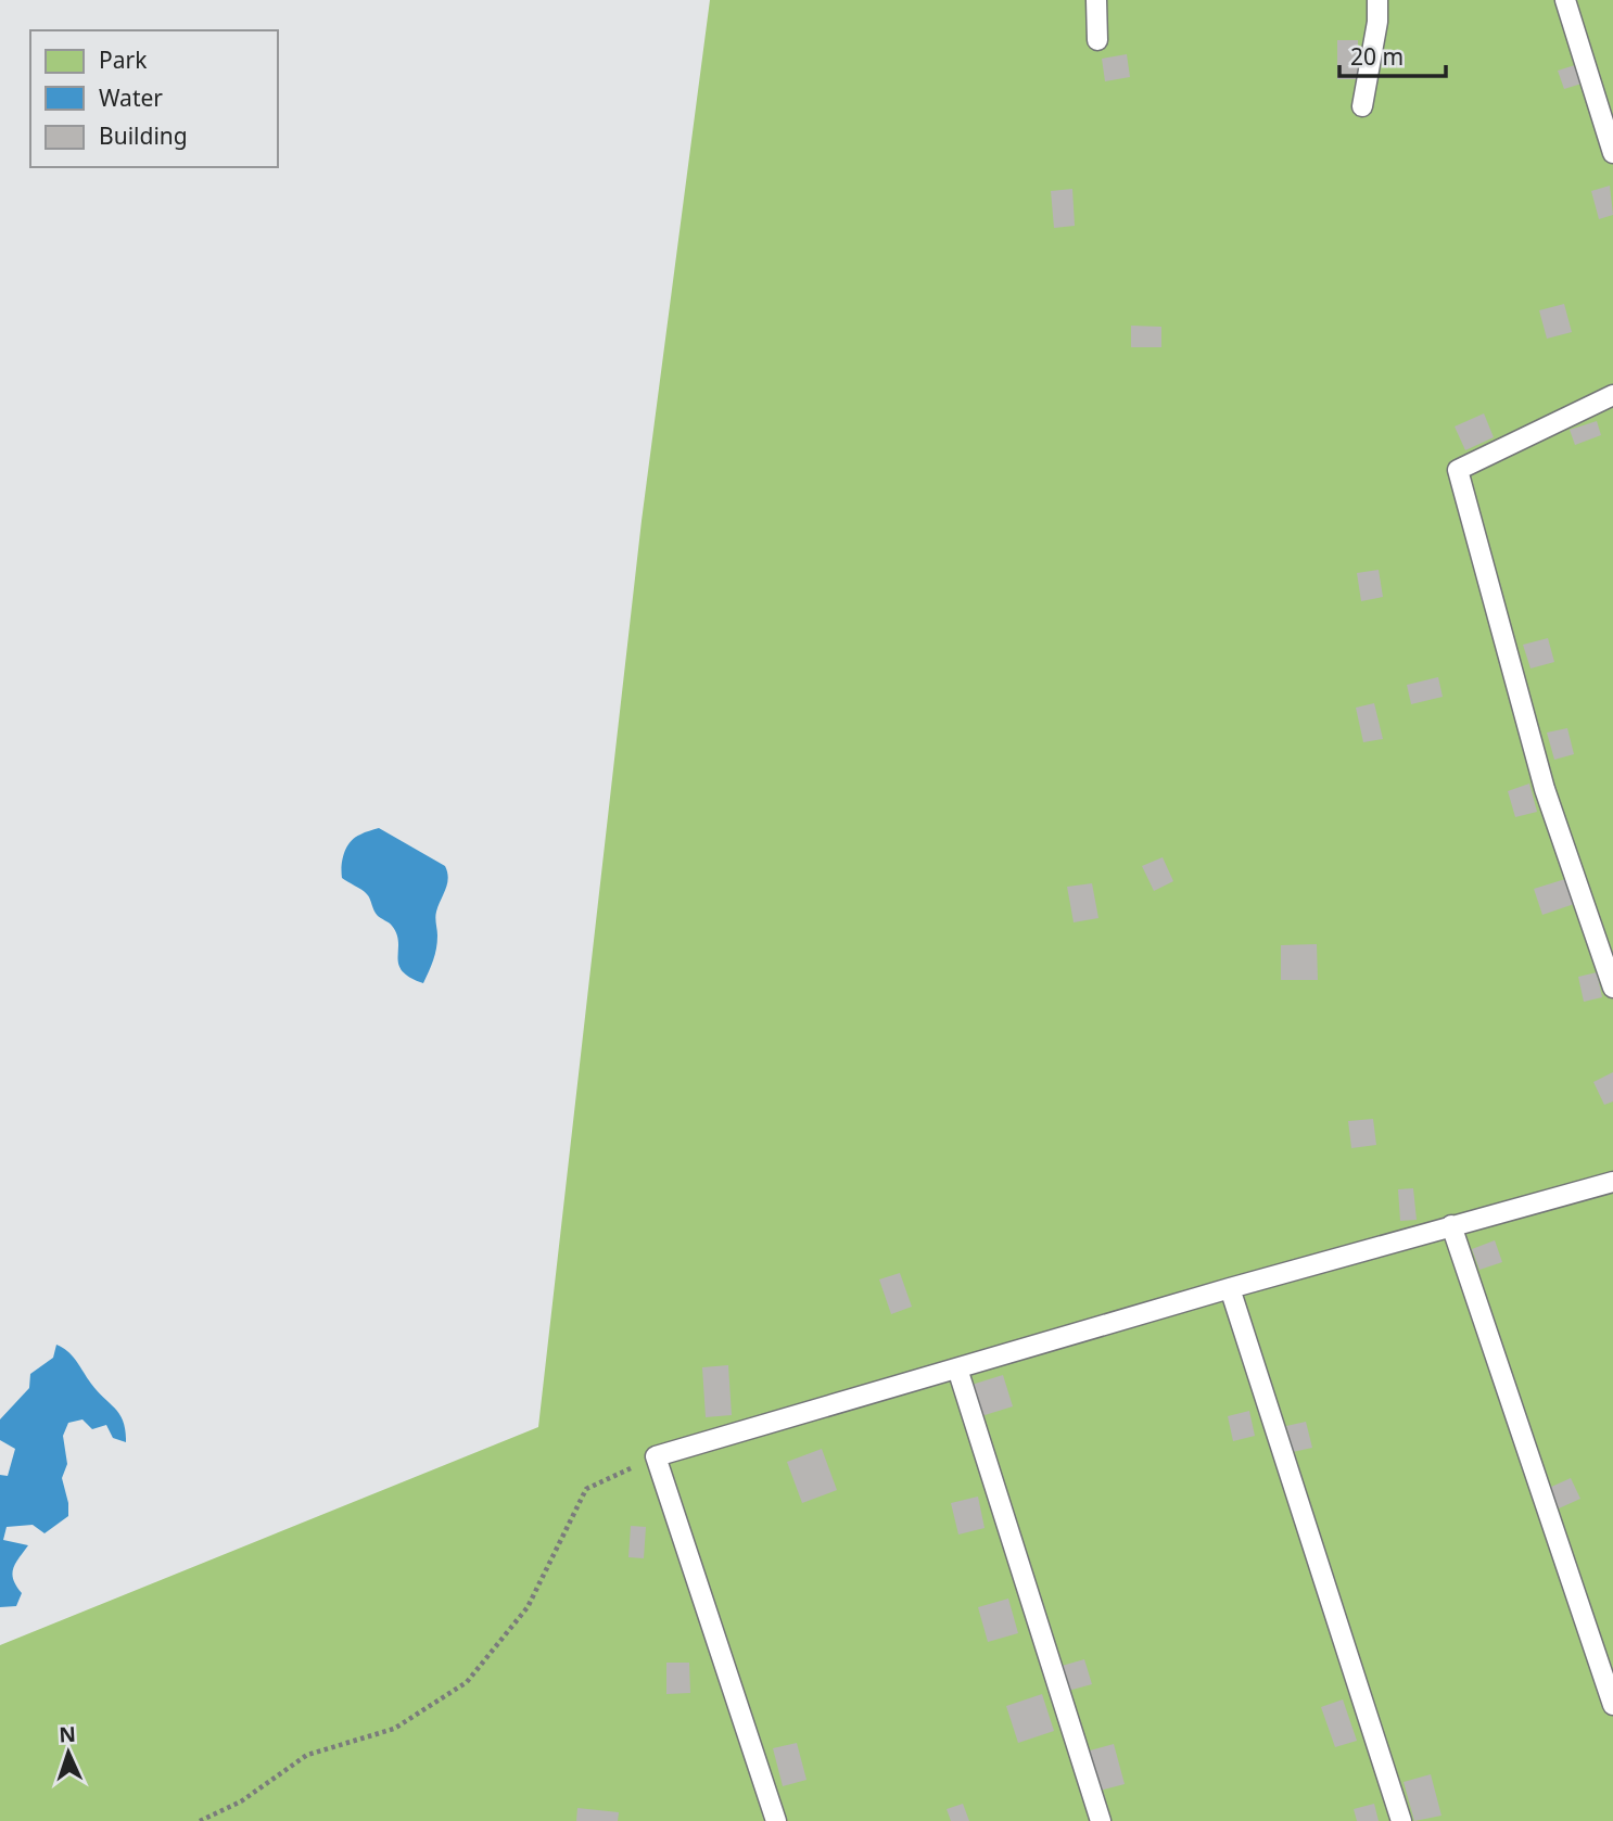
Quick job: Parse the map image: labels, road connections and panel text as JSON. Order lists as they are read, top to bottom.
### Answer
{
  "legend": ["Park", "Water", "Building"],
  "scale_bar": "20 m",
  "north": "top"
}
